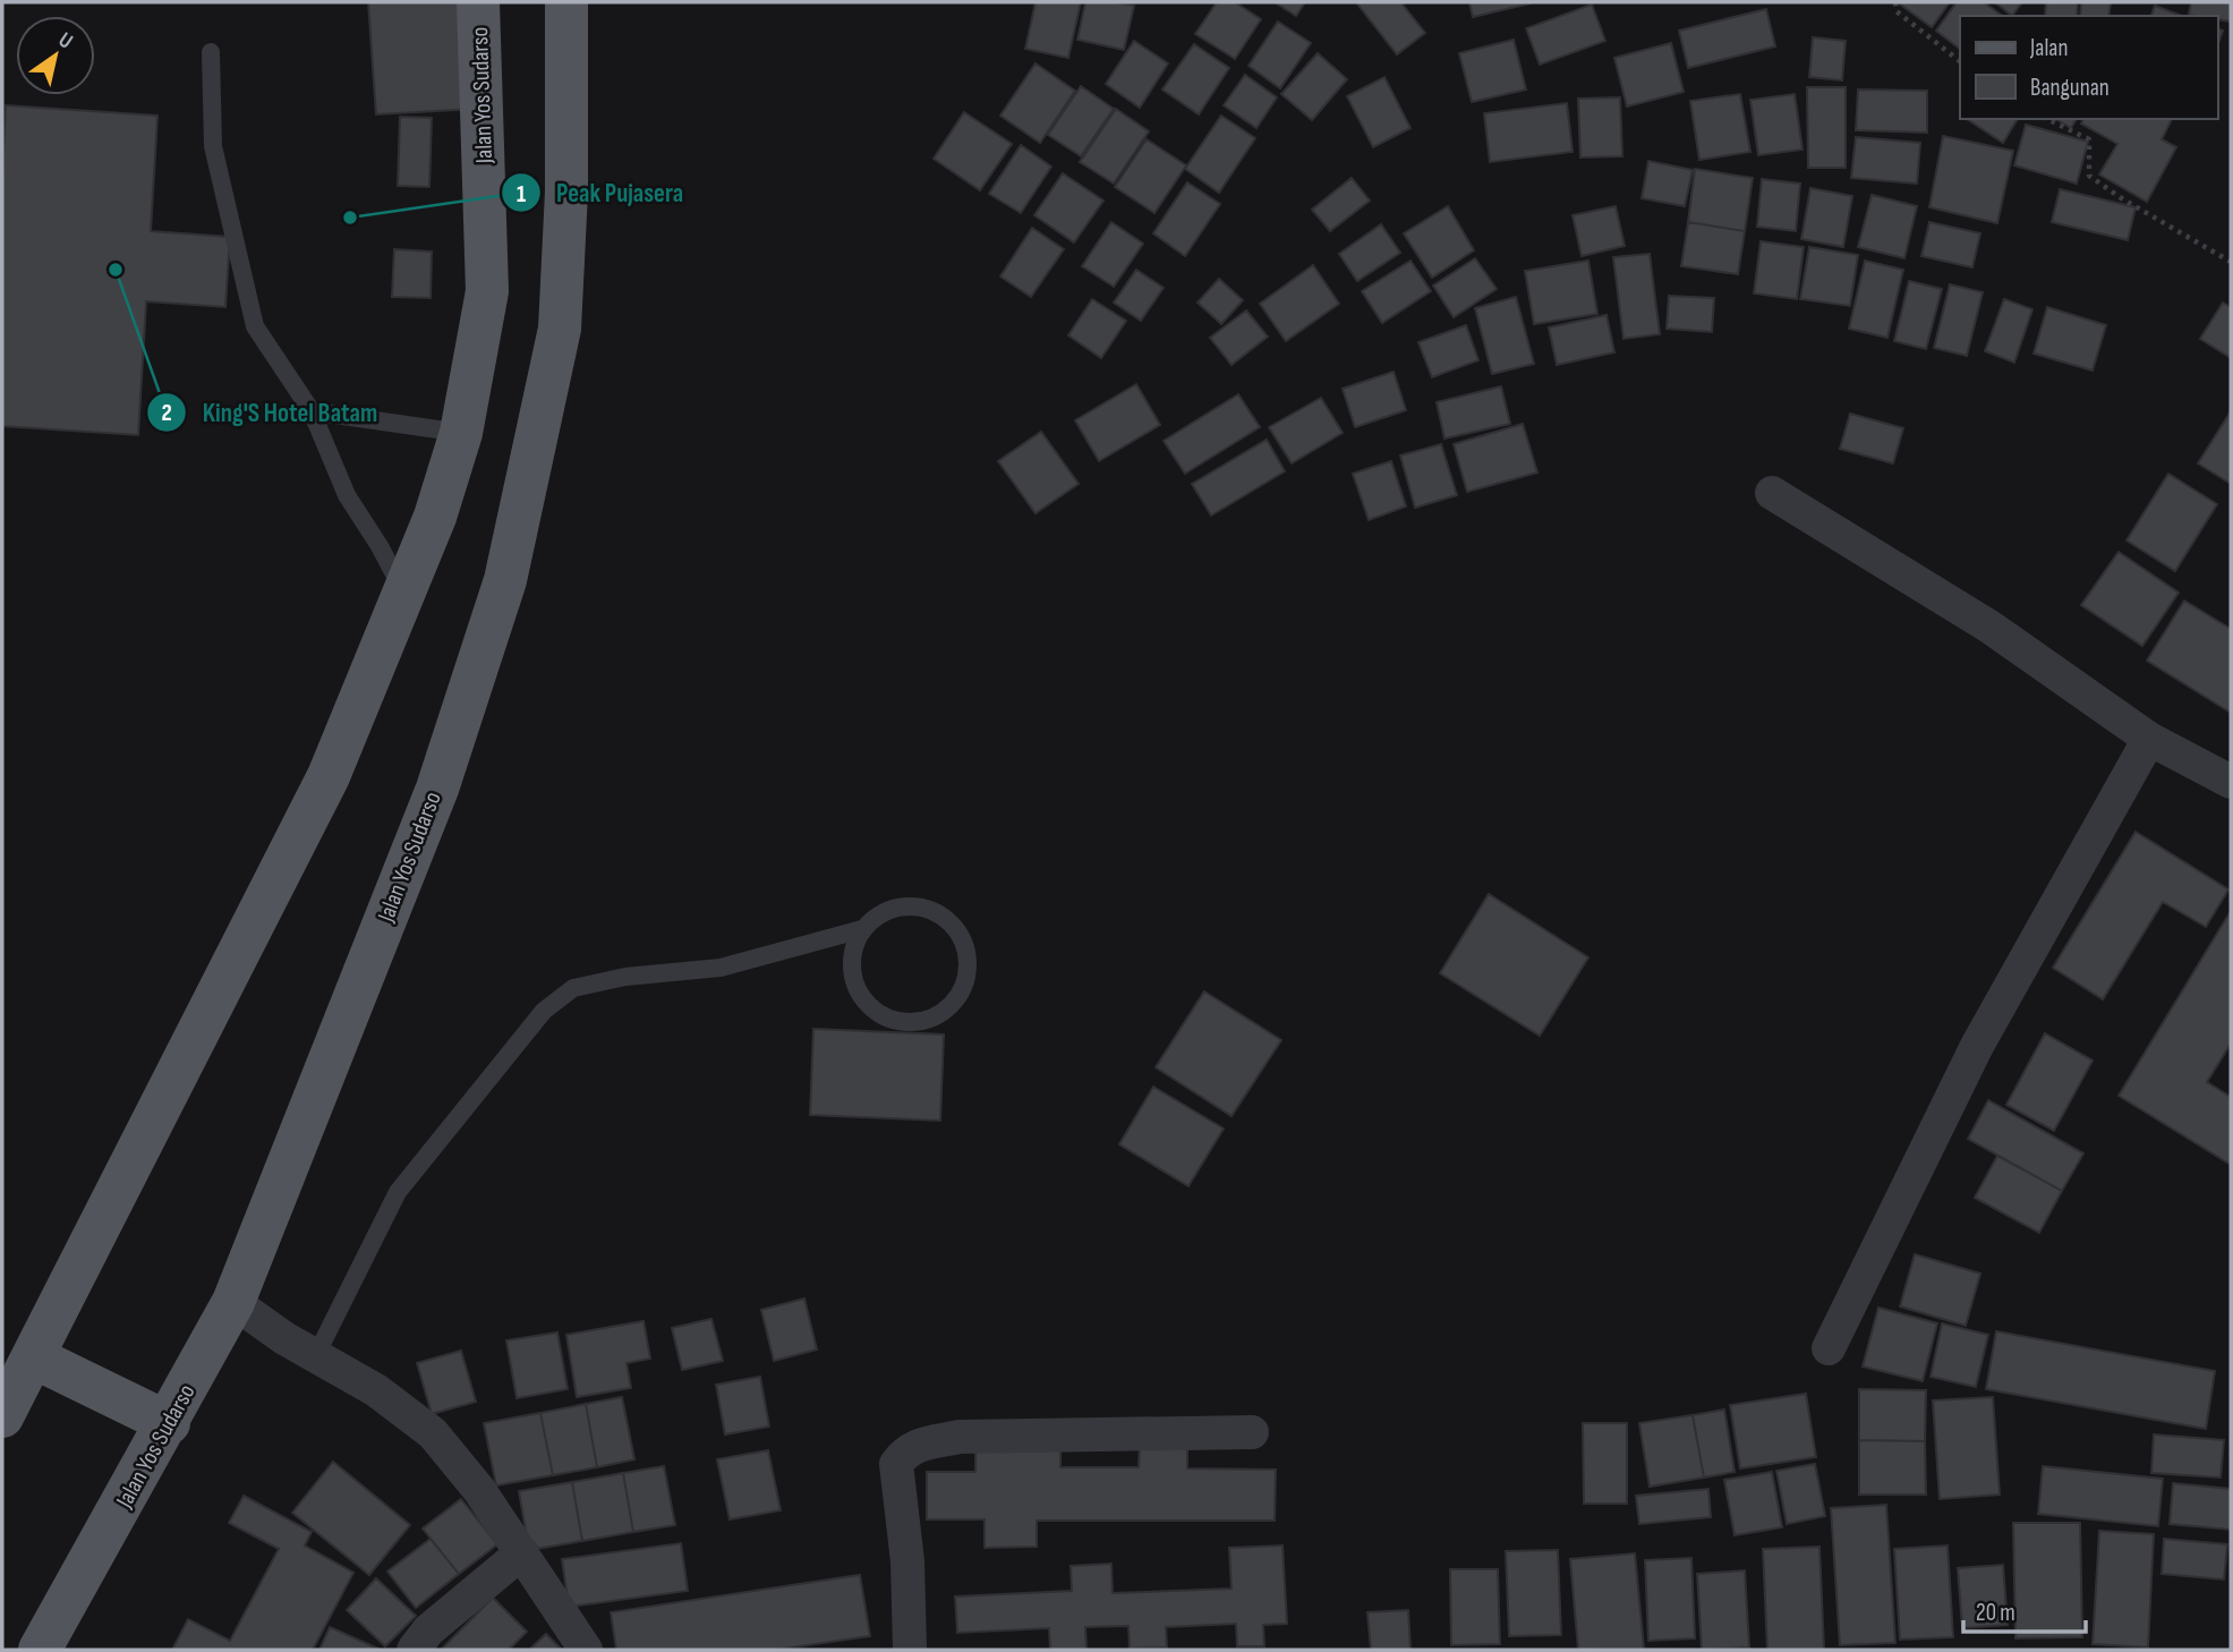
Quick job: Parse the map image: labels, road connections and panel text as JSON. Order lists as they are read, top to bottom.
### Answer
{
  "streets": {
    "main road": ["Jalan Yos Sudarso"]
  },
  "places": ["Peak Pujasera", "King'S Hotel Batam"],
  "legend": ["Jalan", "Bangunan"],
  "scale_bar": "20 m",
  "north": "top right"
}
